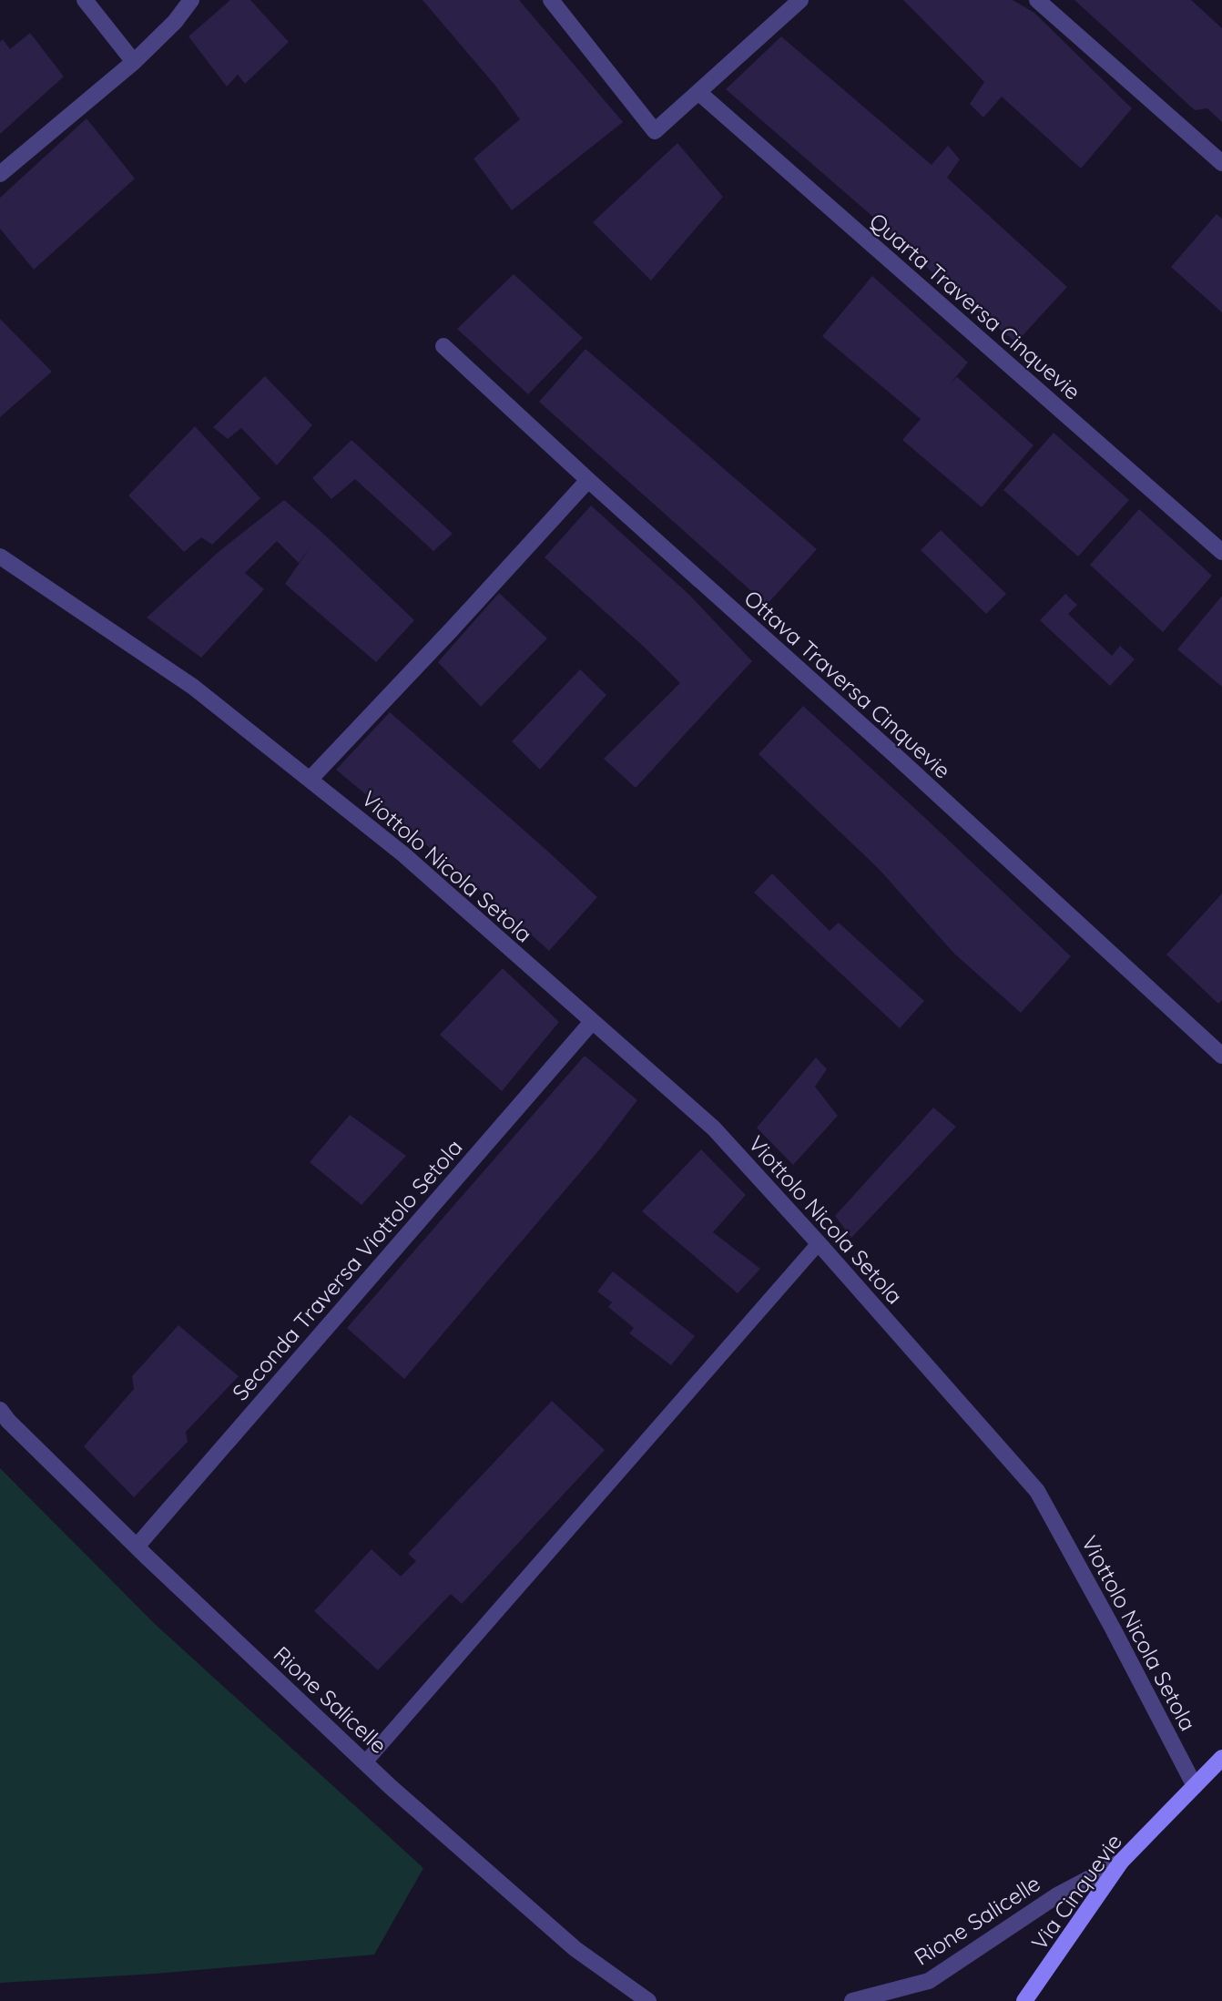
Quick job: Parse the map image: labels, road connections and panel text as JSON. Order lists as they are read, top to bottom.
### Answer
{
  "streets": {
    "street": [
      "Quarta Traversa Cinquevie",
      "Ottava Traversa Cinquevie",
      "Viottolo Nicola Setola",
      "Seconda Traversa Viottolo Setola",
      "Rione Salicelle",
      "Via Cinquevie"
    ]
  },
  "crossings": [
    ["Viottolo Nicola Setola", "Seconda Traversa Viottolo Setola"],
    ["Viottolo Nicola Setola", "Via Cinquevie"],
    ["Seconda Traversa Viottolo Setola", "Rione Salicelle"],
    ["Rione Salicelle", "Via Cinquevie"]
  ]
}
